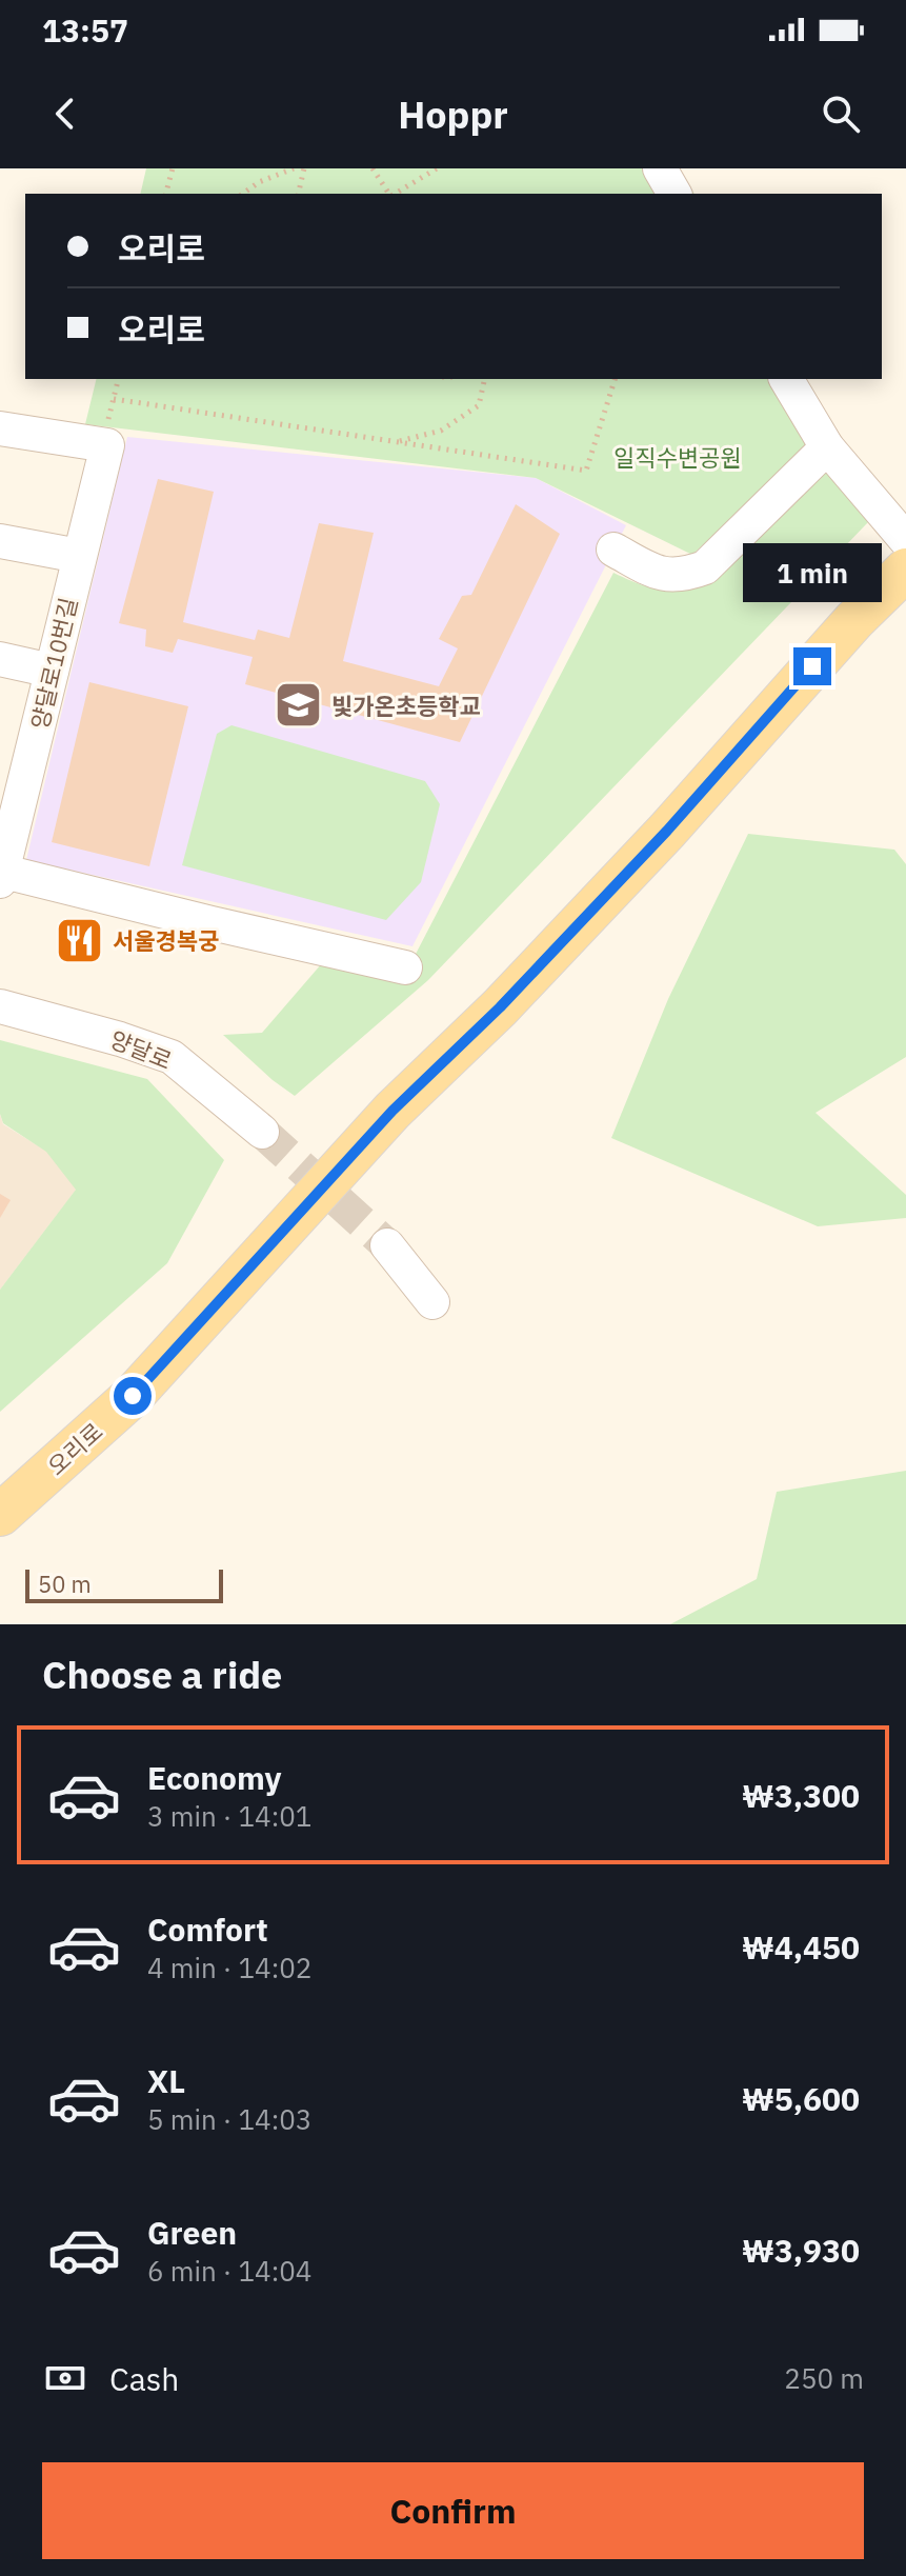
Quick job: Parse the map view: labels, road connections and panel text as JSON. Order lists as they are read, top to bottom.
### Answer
{
  "streets": {
    "main road": ["오리로"],
    "street": ["양달로10번길", "양달로"]
  },
  "parks": ["일직수변공원"],
  "places": {
    "school or university": ["빛가온초등학교"],
    "restaurant": ["서울경복궁"]
  },
  "scale_bar": "50 m",
  "page": {
    "status": "13:57",
    "header": "Hoppr",
    "banner": ["오리로", "오리로"],
    "bubble": "1 min",
    "scale": "50 m",
    "heading": "Choose a ride",
    "list": [
      {
        "name": "Economy",
        "note": "3 min · 14:01",
        "value": "₩3,300"
      },
      {
        "name": "Comfort",
        "note": "4 min · 14:02",
        "value": "₩4,450"
      },
      {
        "name": "XL",
        "note": "5 min · 14:03",
        "value": "₩5,600"
      },
      {
        "name": "Green",
        "note": "6 min · 14:04",
        "value": "₩3,930"
      }
    ],
    "pay": ["Cash", "250 m"],
    "buttons": "Confirm"
  }
}
